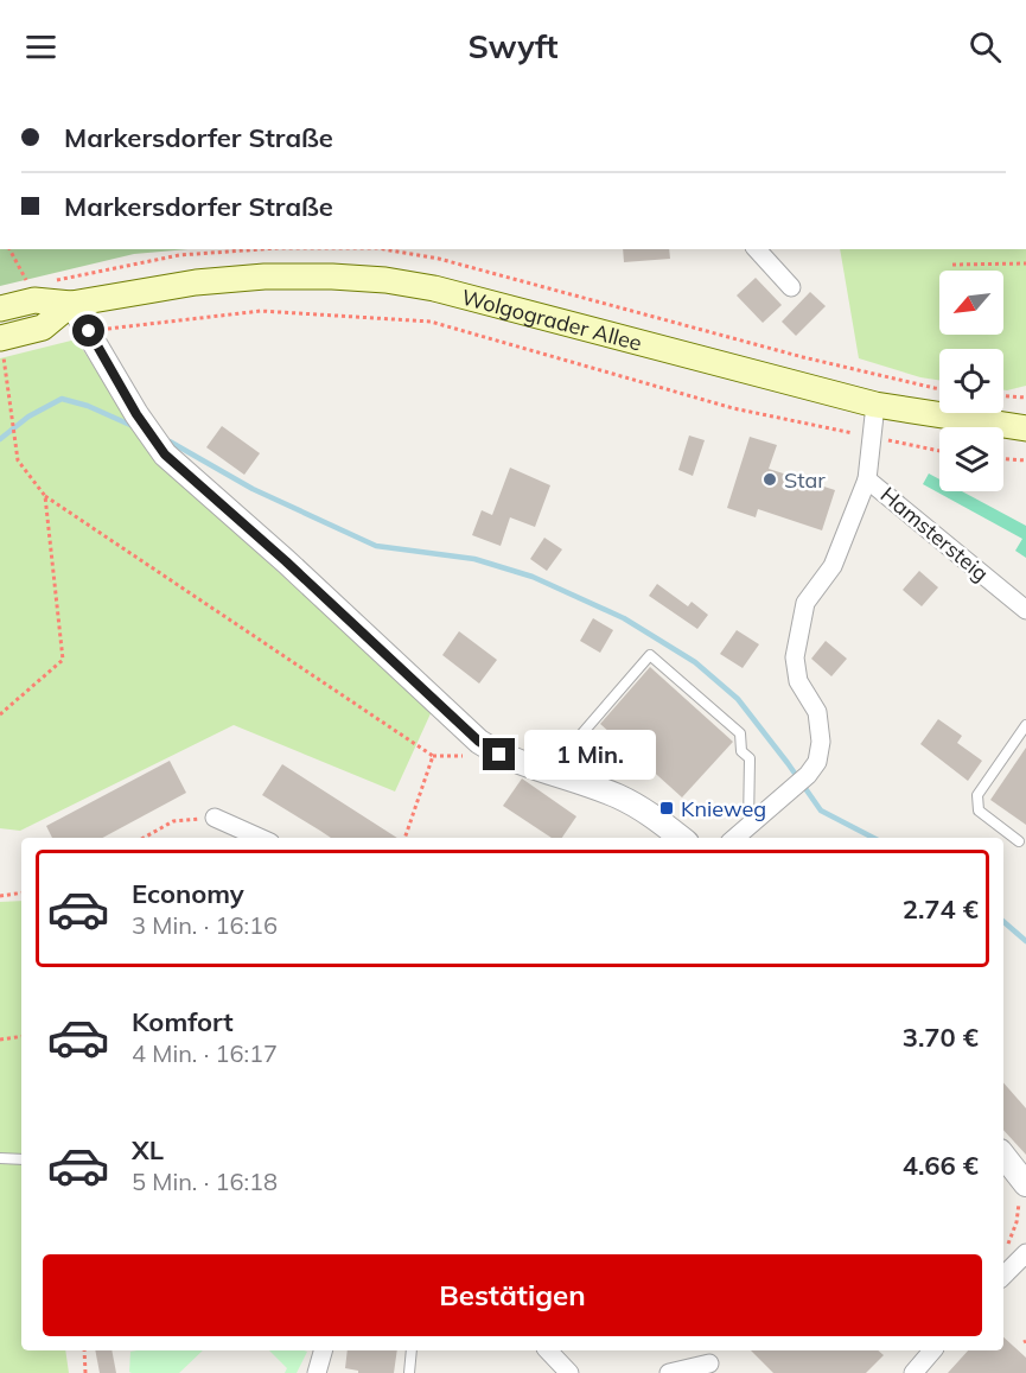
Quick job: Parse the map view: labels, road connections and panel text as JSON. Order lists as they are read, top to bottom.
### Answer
{
  "streets": {
    "main road": ["Wolgograder Allee"],
    "street": ["Hamstersteig"]
  },
  "crossings": [
    ["Wolgograder Allee", "Hamstersteig"]
  ],
  "places": {
    "other": ["Star"],
    "transit": ["Knieweg"]
  },
  "north": "bottom left",
  "page": {
    "header": "Swyft",
    "banner": ["Markersdorfer Straße", "Markersdorfer Straße"],
    "bubble": "1 Min.",
    "list": [
      {
        "name": "Economy",
        "note": "3 Min. · 16:16",
        "value": "2.74 €"
      },
      {
        "name": "Komfort",
        "note": "4 Min. · 16:17",
        "value": "3.70 €"
      },
      {
        "name": "XL",
        "note": "5 Min. · 16:18",
        "value": "4.66 €"
      }
    ],
    "buttons": "Bestätigen"
  }
}
